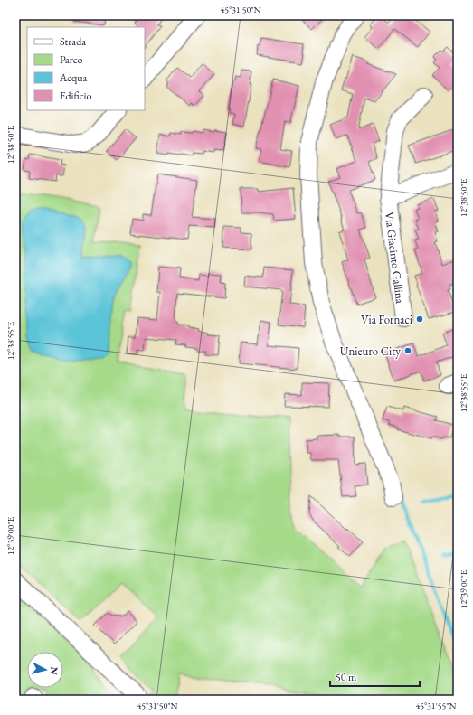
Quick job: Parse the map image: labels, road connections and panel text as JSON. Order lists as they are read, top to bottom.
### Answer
{
  "streets": {
    "street": ["Via Giacinto Gallina"]
  },
  "places": ["Via Fornaci", "Unieuro City"],
  "legend": [
    "Strada",
    "Parco",
    "Acqua",
    "Edificio"
  ],
  "scale_bar": "50 m",
  "north": "right",
  "coordinates": [
    "45°31'50\"N",
    "12°38'50\"E",
    "12°38'55\"E",
    "12°39'00\"E",
    "45°31'55\"N"
  ]
}
